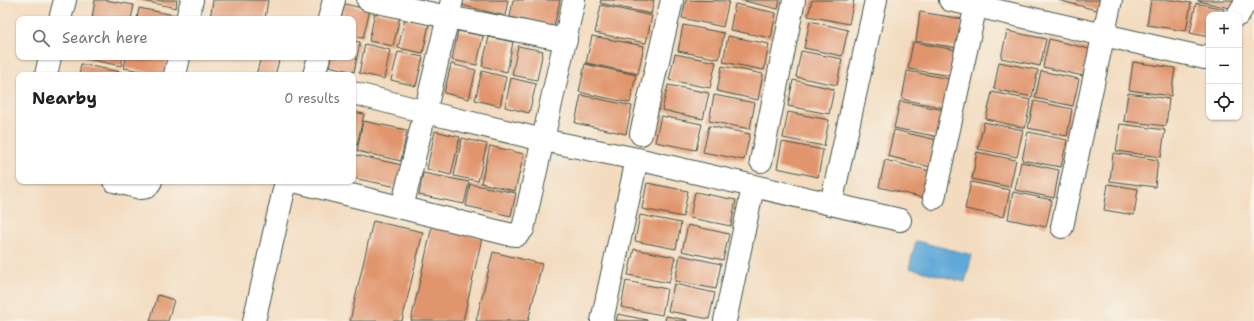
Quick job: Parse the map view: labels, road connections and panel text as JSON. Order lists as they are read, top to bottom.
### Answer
{
  "page": {
    "map_buttons": ["+", "−"],
    "search": "Search here",
    "heading": ["Nearby", "0 results"]
  }
}
